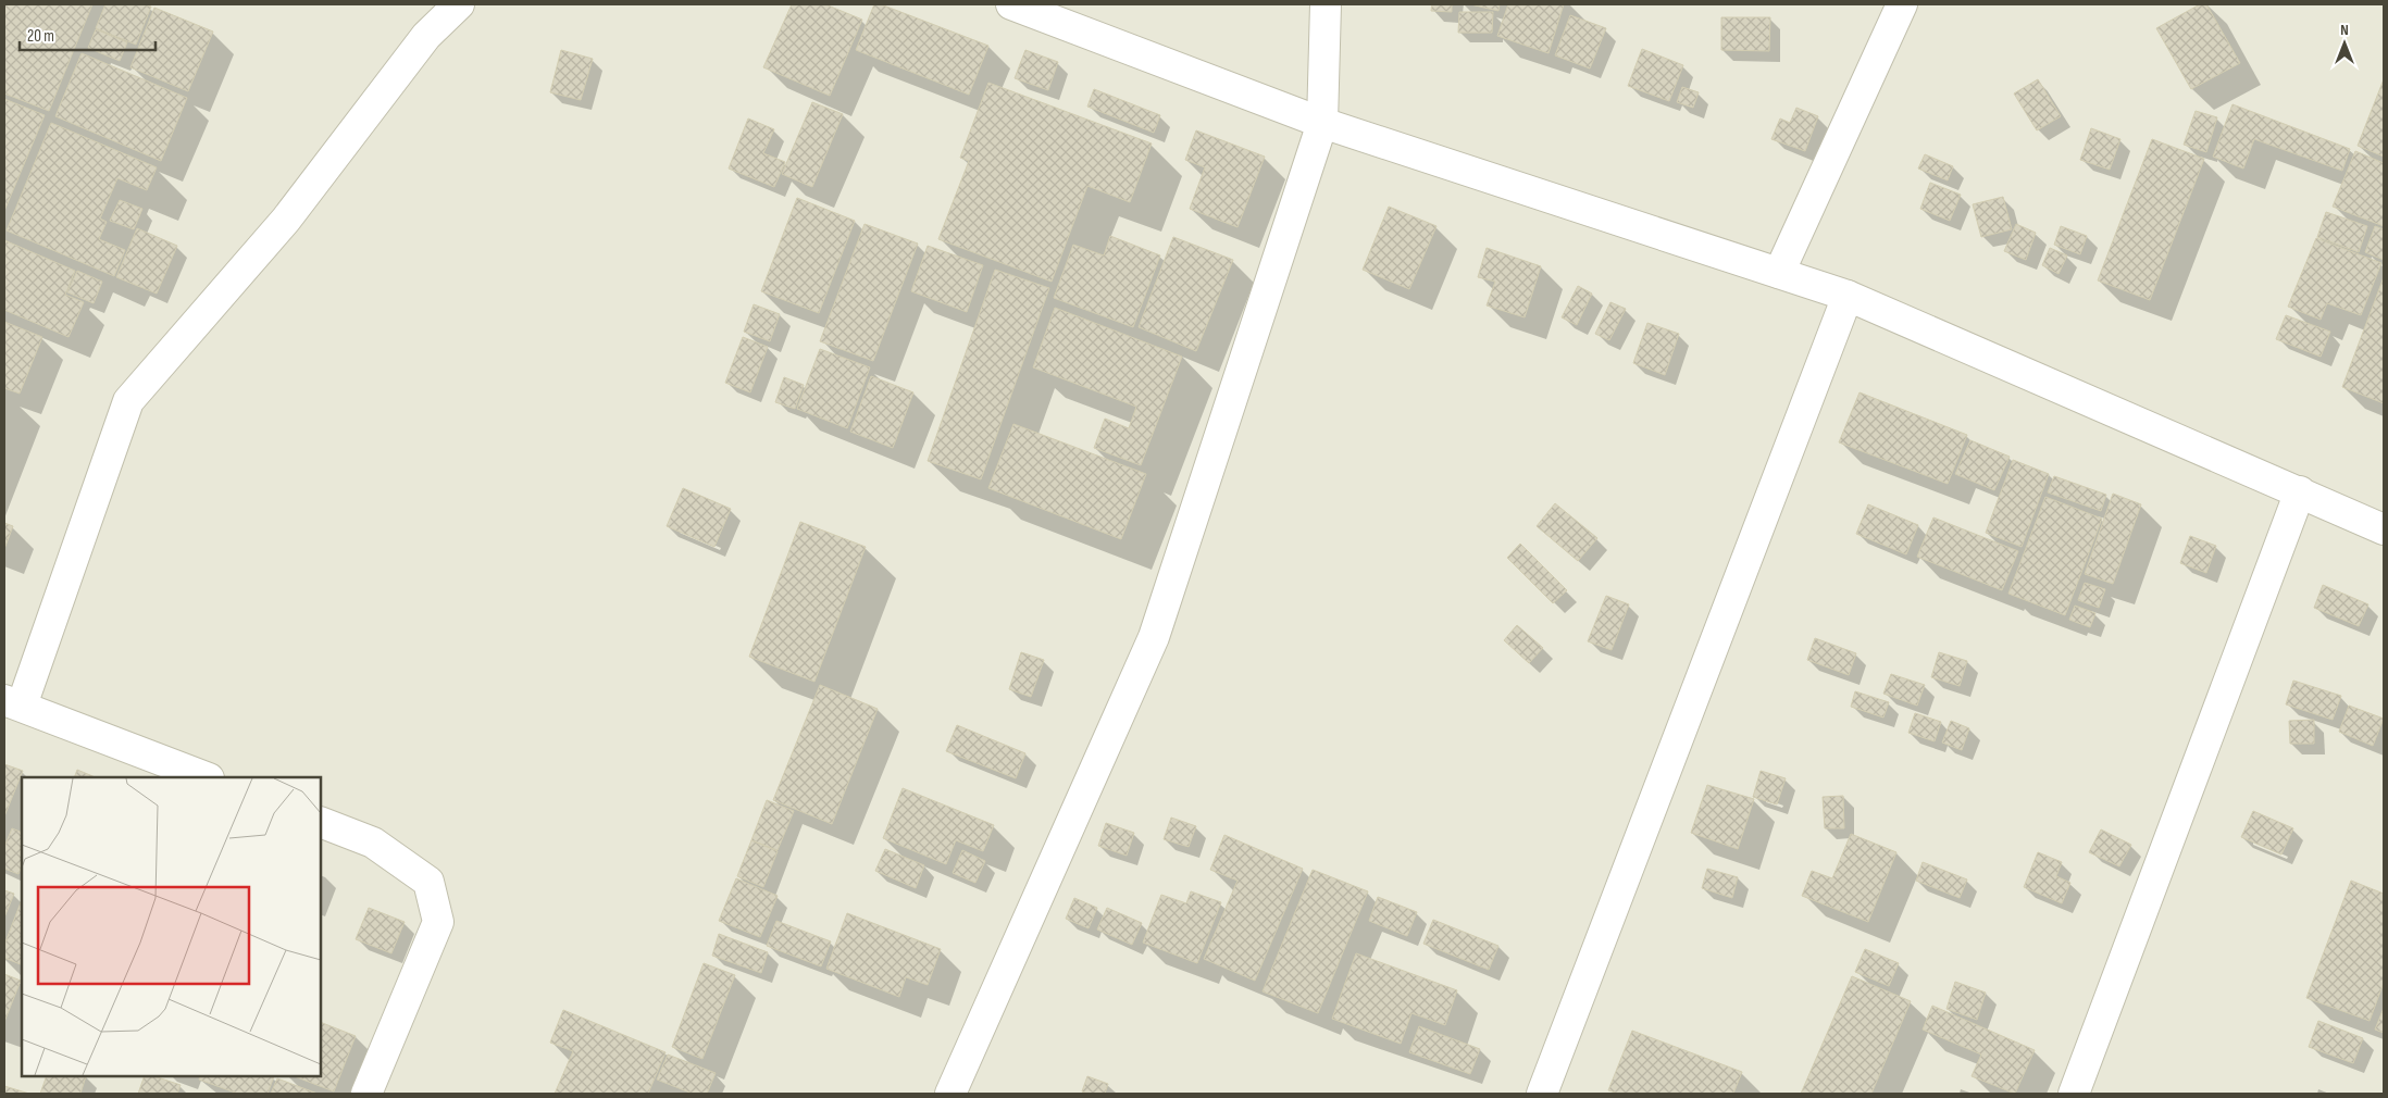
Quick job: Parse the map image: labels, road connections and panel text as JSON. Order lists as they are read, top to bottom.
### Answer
{
  "scale_bar": "20 m",
  "north": "top"
}
